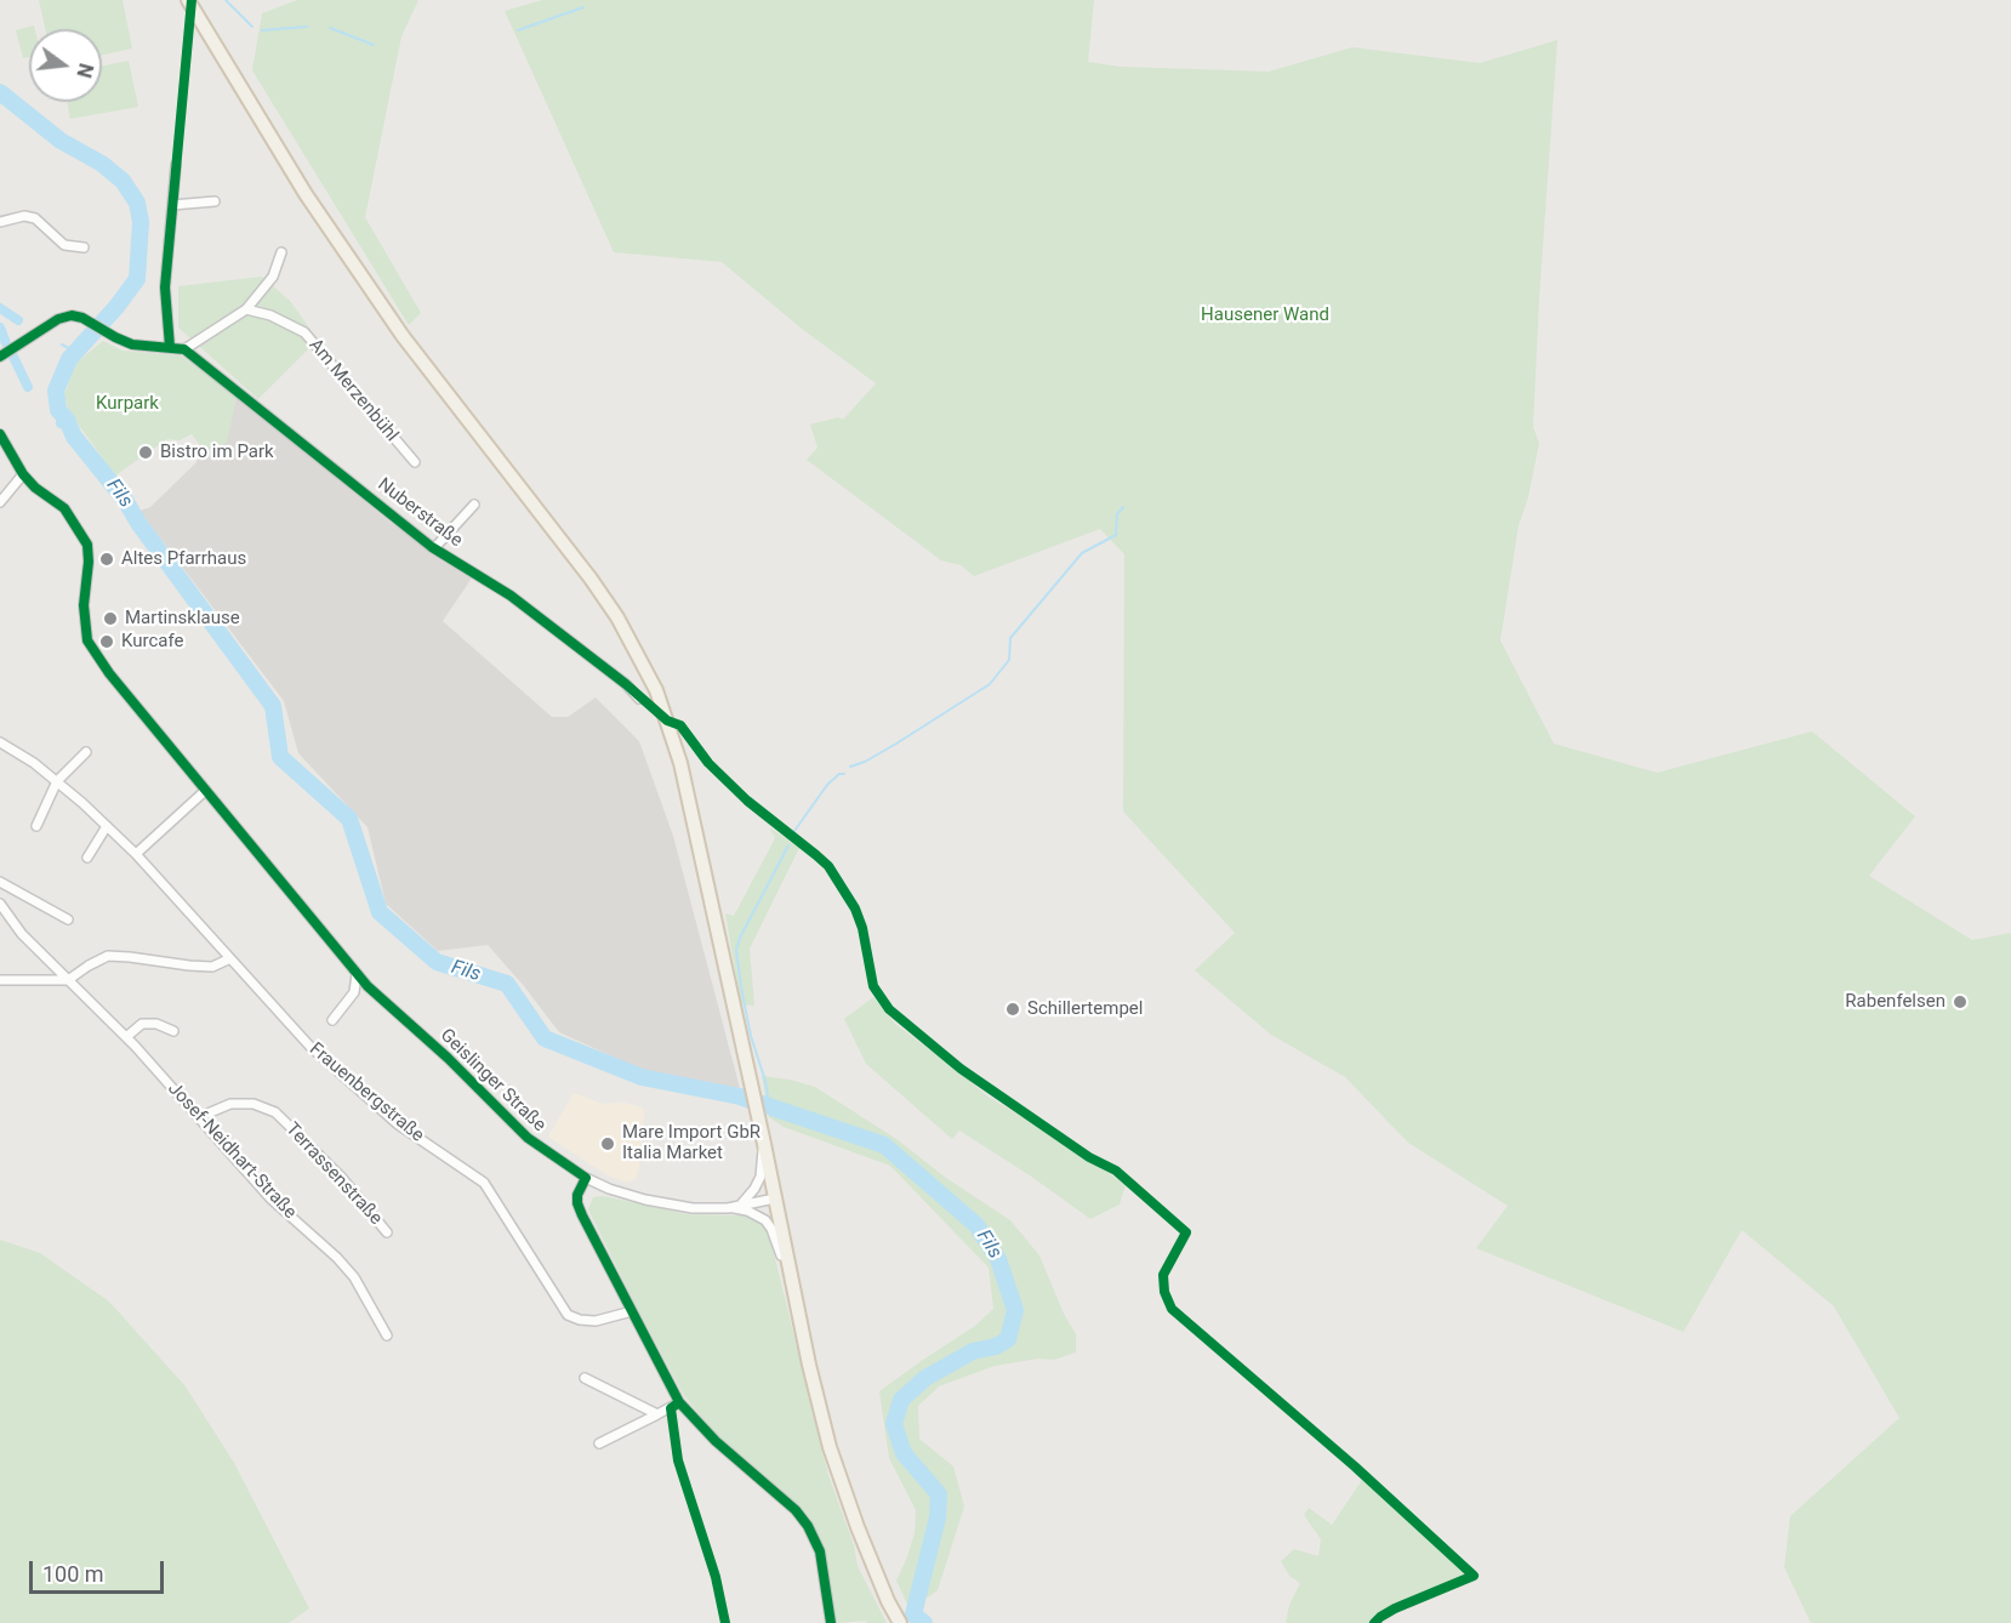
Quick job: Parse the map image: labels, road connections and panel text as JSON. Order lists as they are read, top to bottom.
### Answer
{
  "streets": {
    "street": [
      "Am Merzenbühl",
      "Nuberstraße",
      "Geislinger Straße",
      "Frauenbergstraße",
      "Josef-Neidhart-Straße",
      "Terrassenstraße"
    ]
  },
  "crossings": [
    ["Josef-Neidhart-Straße", "Terrassenstraße"]
  ],
  "water": ["Fils"],
  "parks": ["Hausener Wand", "Kurpark"],
  "places": [
    "Bistro im Park",
    "Altes Pfarrhaus",
    "Martinsklause",
    "Kurcafe",
    "Rabenfelsen",
    "Schillertempel",
    "Mare Import GbR Italia Market"
  ],
  "scale_bar": "100 m",
  "north": "right"
}
